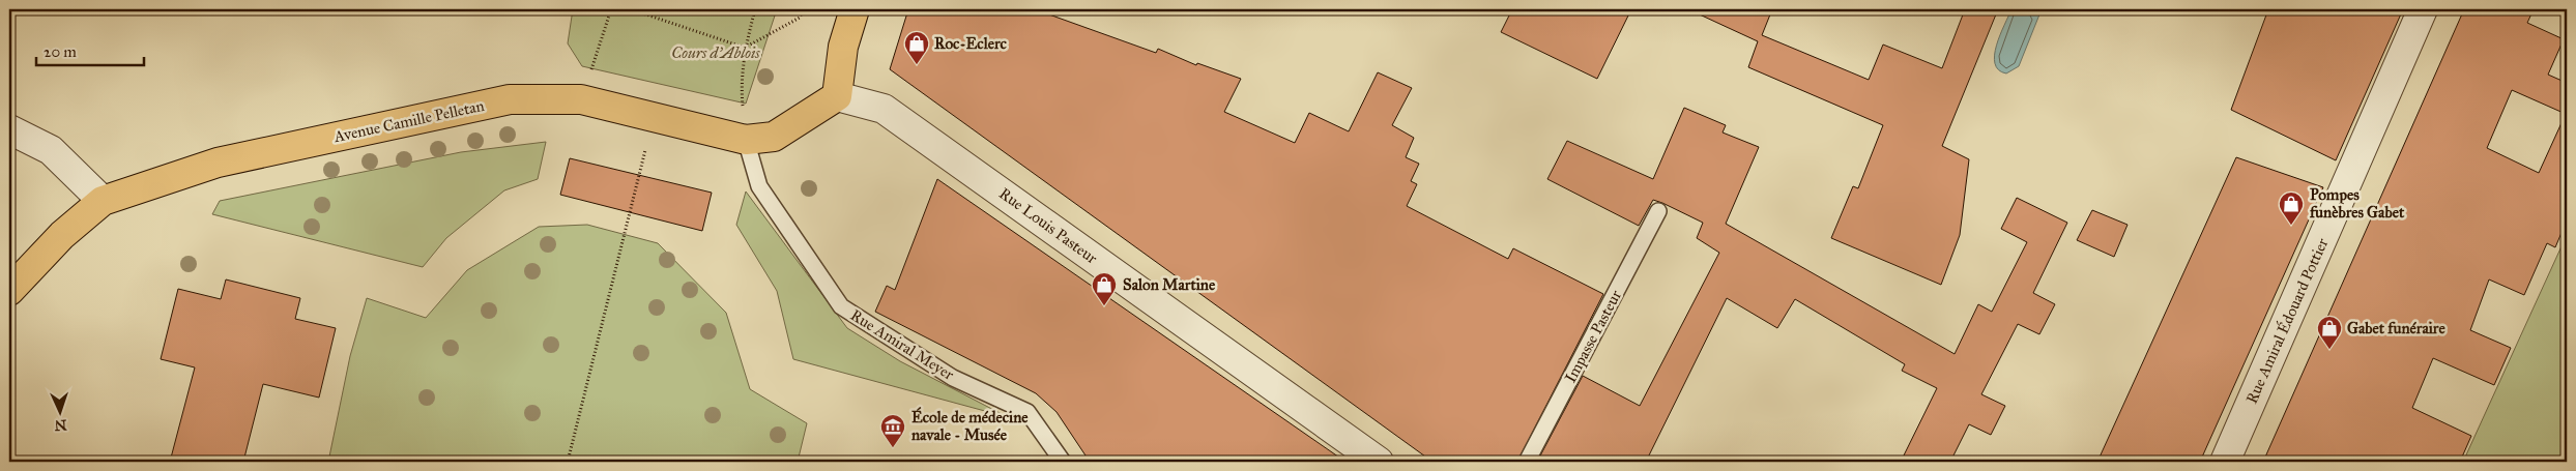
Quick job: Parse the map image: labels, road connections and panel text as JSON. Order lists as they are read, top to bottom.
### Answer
{
  "streets": {
    "main road": ["Avenue Camille Pelletan"],
    "street": ["Rue Louis Pasteur", "Rue Amiral Édouard Pottier"],
    "lane": ["Impasse Pasteur", "Rue Amiral Meyer"]
  },
  "crossings": [
    ["Avenue Camille Pelletan", "Rue Louis Pasteur"],
    ["Avenue Camille Pelletan", "Rue Amiral Meyer"]
  ],
  "parks": ["Cours d'Ablois"],
  "places": {
    "shop": [
      "Roc-Eclerc",
      "Pompes funèbres Gabet",
      "Salon Martine",
      "Gabet funéraire"
    ],
    "museum": ["École de médecine navale - Musée"]
  },
  "scale_bar": "20 m",
  "north": "bottom"
}
